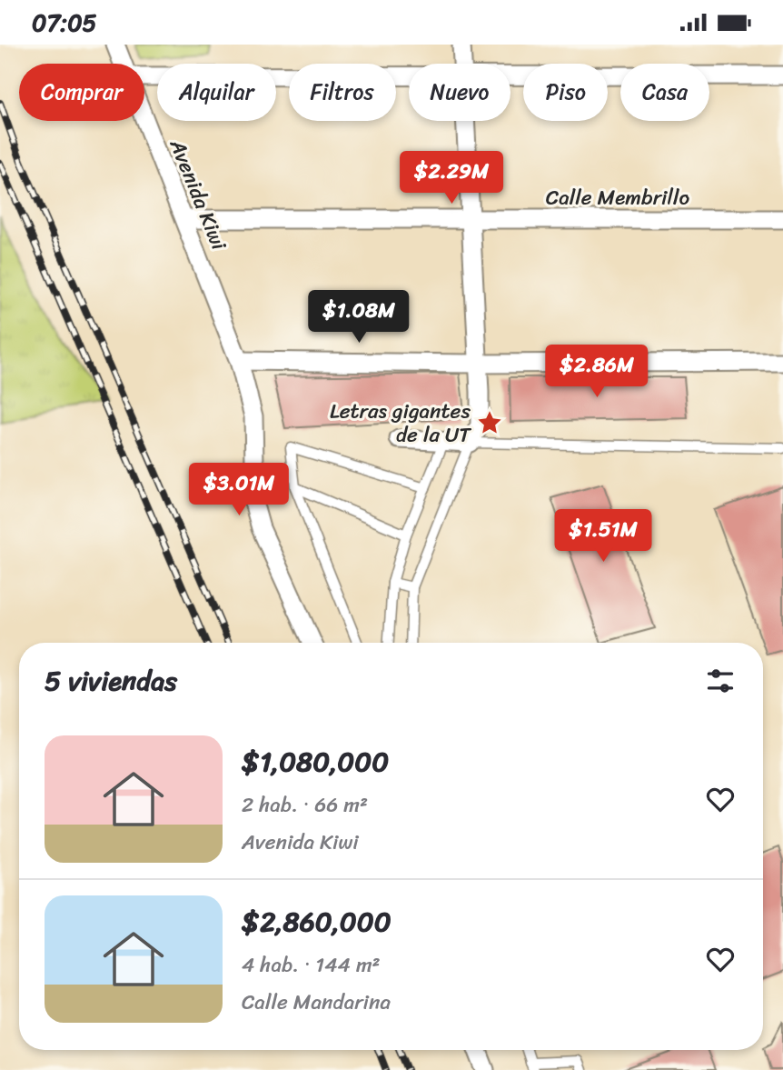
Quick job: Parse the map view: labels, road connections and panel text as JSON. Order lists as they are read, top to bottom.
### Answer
{
  "streets": {
    "street": ["Avenida Kiwi", "Calle Membrillo"]
  },
  "crossings": [
    ["Avenida Kiwi", "Calle Membrillo"]
  ],
  "places": {
    "place": ["Letras gigantes de la UT"]
  },
  "page": {
    "status": "07:05",
    "chip": [
      "Comprar",
      "Alquilar",
      "Filtros",
      "Nuevo",
      "Piso",
      "Casa"
    ],
    "price": [
      "$2.29M",
      "$1.08M",
      "$2.86M",
      "$3.01M",
      "$1.51M"
    ],
    "heading": "5 viviendas",
    "list": [
      {
        "name": "$1,080,000",
        "note": "2 hab. · 66 m² · Avenida Kiwi"
      },
      {
        "name": "$2,860,000",
        "note": "4 hab. · 144 m² · Calle Mandarina"
      }
    ]
  }
}
